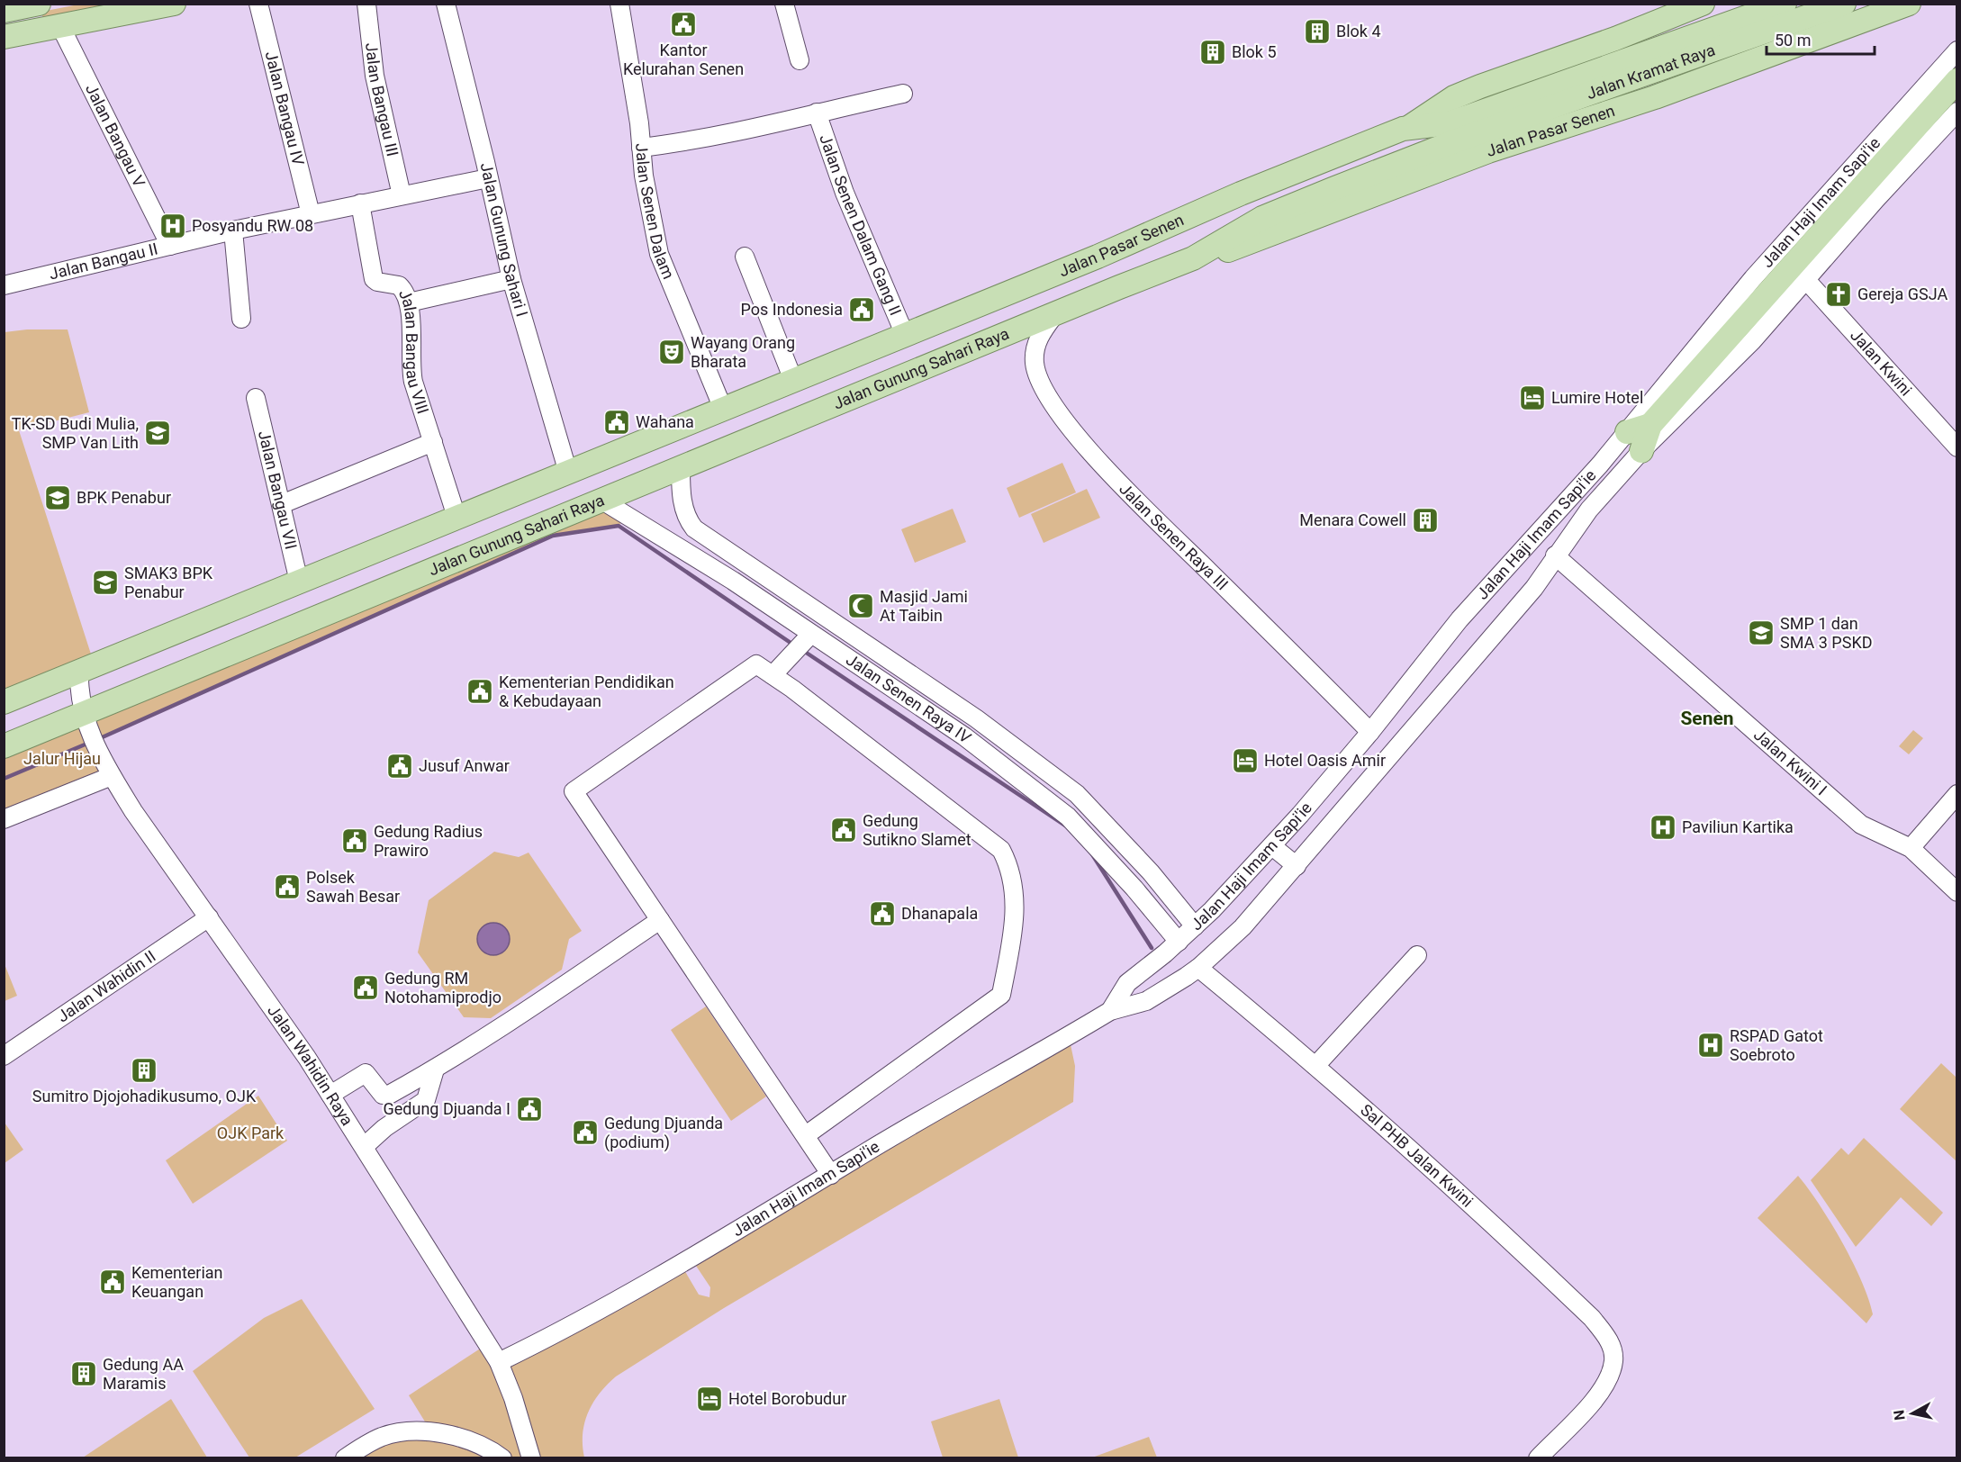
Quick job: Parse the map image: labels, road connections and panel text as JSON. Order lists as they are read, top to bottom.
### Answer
{
  "streets": {
    "main road": ["Jalan Kramat Raya", "Jalan Pasar Senen", "Jalan Gunung Sahari Raya"],
    "street": [
      "Jalan Bangau III",
      "Jalan Bangau IV",
      "Jalan Bangau V",
      "Jalan Haji Imam Sapi'ie",
      "Jalan Senen Dalam",
      "Jalan Senen Dalam Gang II",
      "Jalan Gunung Sahari I",
      "Jalan Bangau II",
      "Jalan Bangau VIII",
      "Jalan Kwini",
      "Jalan Bangau VII",
      "Jalan Senen Raya III",
      "Jalan Senen Raya IV",
      "Jalan Kwini I",
      "Jalan Wahidin II",
      "Jalan Wahidin Raya",
      "Sal PHB Jalan Kwini"
    ]
  },
  "crossings": [
    ["Jalan Kramat Raya", "Jalan Pasar Senen"],
    ["Jalan Bangau III", "Jalan Bangau II"],
    ["Jalan Bangau IV", "Jalan Bangau II"],
    ["Jalan Pasar Senen", "Jalan Senen Dalam Gang II"],
    ["Jalan Pasar Senen", "Jalan Gunung Sahari Raya"],
    ["Jalan Pasar Senen", "Jalan Senen Raya III"],
    ["Jalan Bangau V", "Jalan Bangau II"],
    ["Jalan Haji Imam Sapi'ie", "Jalan Kwini"],
    ["Jalan Haji Imam Sapi'ie", "Jalan Senen Raya III"],
    ["Jalan Haji Imam Sapi'ie", "Jalan Senen Raya IV"],
    ["Jalan Haji Imam Sapi'ie", "Jalan Kwini I"],
    ["Jalan Haji Imam Sapi'ie", "Jalan Wahidin Raya"],
    ["Jalan Haji Imam Sapi'ie", "Sal PHB Jalan Kwini"],
    ["Jalan Gunung Sahari I", "Jalan Bangau II"],
    ["Jalan Bangau II", "Jalan Bangau VIII"],
    ["Jalan Gunung Sahari Raya", "Jalan Senen Raya IV"],
    ["Jalan Gunung Sahari Raya", "Jalan Wahidin Raya"],
    ["Jalan Wahidin II", "Jalan Wahidin Raya"]
  ],
  "districts": ["Senen"],
  "parks": ["Jalur Hijau", "OJK Park"],
  "places": {
    "public building": [
      "Kantor Kelurahan Senen",
      "Pos Indonesia",
      "Wahana",
      "Kementerian Pendidikan & Kebudayaan",
      "Jusuf Anwar",
      "Gedung Sutikno Slamet",
      "Gedung Radius Prawiro",
      "Polsek Sawah Besar",
      "Dhanapala",
      "Gedung RM Notohamiprodjo",
      "Gedung Djuanda I",
      "Gedung Djuanda (podium)",
      "Kementerian Keuangan"
    ],
    "building": [
      "Blok 4",
      "Blok 5",
      "Menara Cowell",
      "Sumitro Djojohadikusumo, OJK",
      "Gedung AA Maramis"
    ],
    "hospital": ["Posyandu RW 08", "Paviliun Kartika", "RSPAD Gatot Soebroto"],
    "church": ["Gereja GSJA"],
    "theatre": ["Wayang Orang Bharata"],
    "hotel": ["Lumire Hotel", "Hotel Oasis Amir", "Hotel Borobudur"],
    "school or university": [
      "TK-SD Budi Mulia, SMP Van Lith",
      "BPK Penabur",
      "SMAK3 BPK Penabur",
      "SMP 1 dan SMA 3 PSKD"
    ],
    "mosque": ["Masjid Jami At Taibin"]
  },
  "scale_bar": "50 m",
  "north": "left"
}
